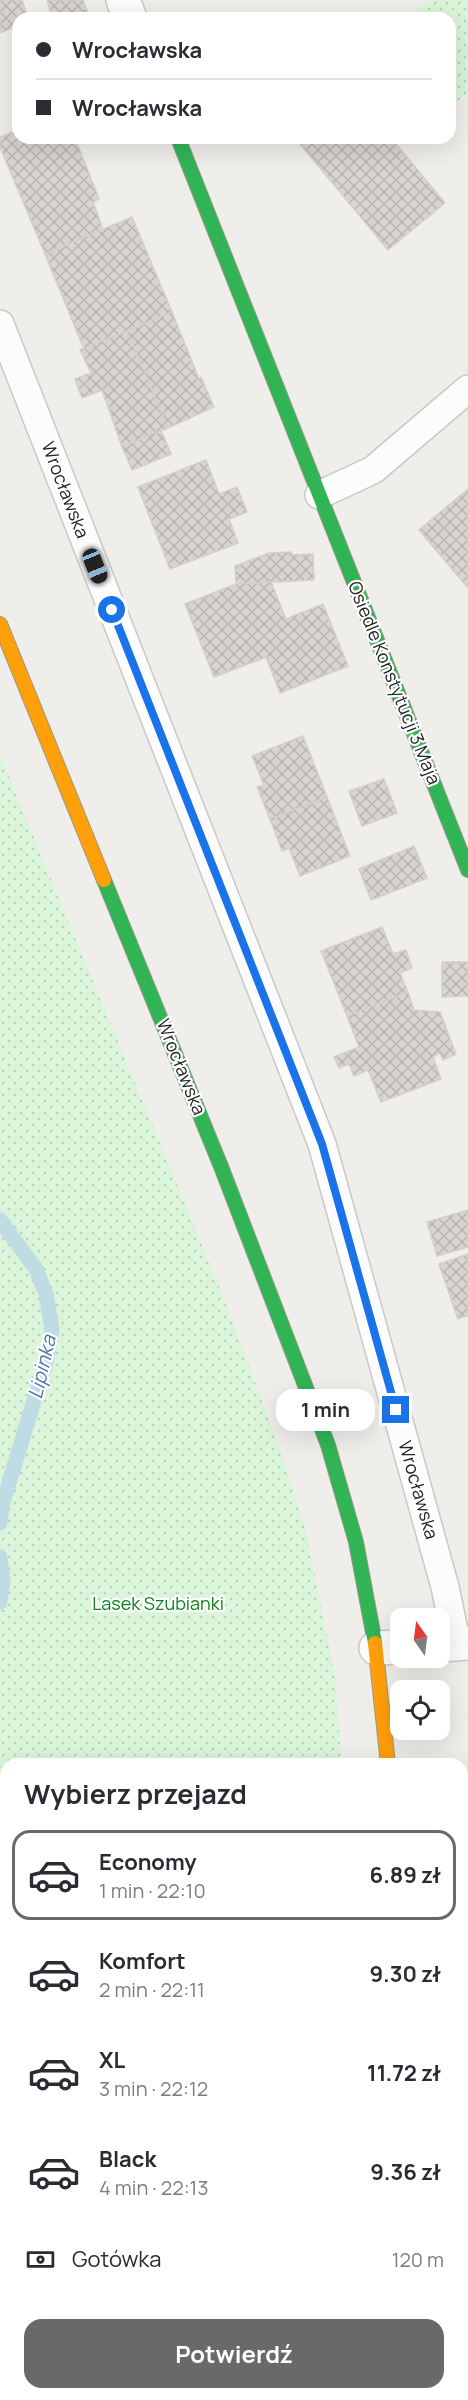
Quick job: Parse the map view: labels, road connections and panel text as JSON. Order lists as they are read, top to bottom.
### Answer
{
  "streets": {
    "street": ["Wrocławska", "Osiedle Konstytucji 3 Maja"]
  },
  "water": ["Lipinka"],
  "parks": ["Lasek Szubianki"],
  "north": "top",
  "page": {
    "banner": ["Wrocławska", "Wrocławska"],
    "bubble": "1 min",
    "heading": "Wybierz przejazd",
    "list": [
      {
        "name": "Economy",
        "note": "1 min · 22:10",
        "value": "6.89 zł"
      },
      {
        "name": "Komfort",
        "note": "2 min · 22:11",
        "value": "9.30 zł"
      },
      {
        "name": "XL",
        "note": "3 min · 22:12",
        "value": "11.72 zł"
      },
      {
        "name": "Black",
        "note": "4 min · 22:13",
        "value": "9.36 zł"
      }
    ],
    "pay": ["Gotówka", "120 m"],
    "buttons": "Potwierdź"
  }
}
